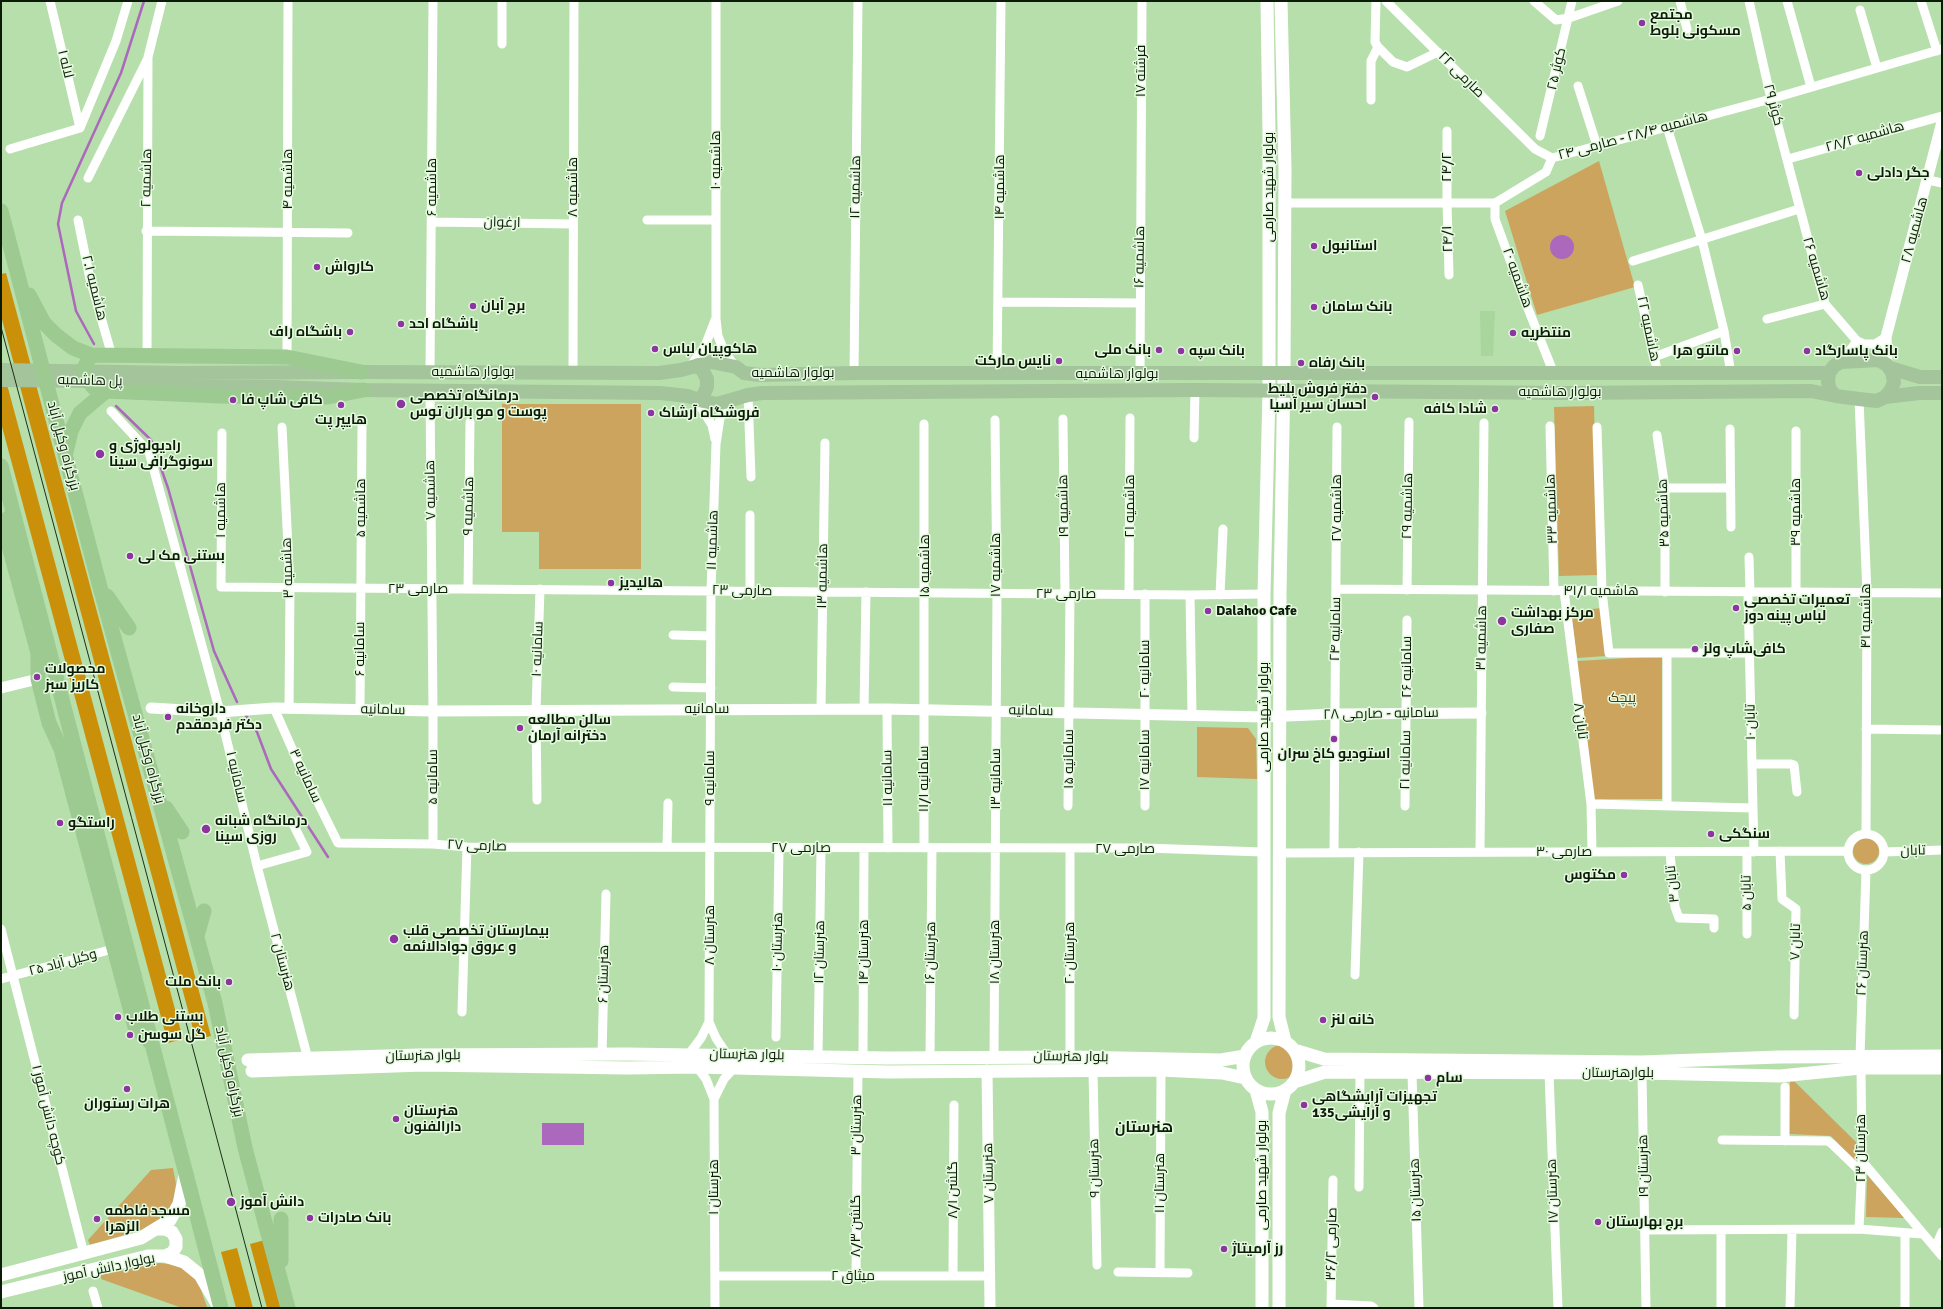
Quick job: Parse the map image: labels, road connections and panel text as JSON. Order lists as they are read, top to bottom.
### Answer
{
  "streets": {
    "highway": ["بزرگراه وکیل آباد"],
    "main road": [
      "بولوار شهید صارمی",
      "بولوار هاشمیه",
      "پل هاشمیه",
      "بلوار هنرستان",
      "بلوارهنرستان",
      "بولوار دانش آموز"
    ],
    "street": [
      "لاله ۱",
      "کوثر ۲۵",
      "فرشته ۱۷",
      "صارمی ۲۲",
      "کوثر ۲۹",
      "هاشمیه ۲۸/۴ - صارمی ۲۴",
      "هاشمیه ۲۸/۲",
      "هاشمیه ۱۰",
      "۲۴/۲",
      "هاشمیه ۲",
      "هاشمیه ۴",
      "هاشمیه ۶",
      "هاشمیه ۸",
      "هاشمیه ۱۲",
      "هاشمیه ۱۴",
      "ارغوان",
      "هاشمیه ۲۸",
      "۲۴/۱",
      "هاشمیه ۱۶",
      "هاشمیه ۲۶",
      "هاشمیه ۲۰",
      "هاشمیه ۲.۱",
      "هاشمیه ۲۲",
      "هاشمیه ۷",
      "هاشمیه ۹",
      "هاشمیه ۱۹",
      "هاشمیه ۲۱",
      "هاشمیه ۲۹",
      "هاشمیه ۵",
      "هاشمیه ۲۷",
      "هاشمیه ۳۳",
      "هاشمیه ۱",
      "هاشمیه ۳۹",
      "هاشمیه ۳۵",
      "هاشمیه ۱۱",
      "هاشمیه ۱۷",
      "هاشمیه ۱۵",
      "هاشمیه ۳",
      "هاشمیه ۱۳",
      "صارمی ۲۳",
      "هاشمیه ۴۱/۱",
      "هاشمیه ۴۱",
      "سامانیه ۲۴",
      "هاشمیه ۳۱",
      "سامانیه ۶",
      "سامانیه ۱۰",
      "سامانیه ۲۶",
      "سامانیه ۲۰",
      "سامانیه",
      "سامانیه - صارمی ۲۸",
      "تابان ۸",
      "تابان ۱۰",
      "سامانیه ۱۵",
      "سامانیه ۱۷",
      "سامانیه ۲۱",
      "سامانیه ۳",
      "سامانیه ۱",
      "سامانیه ۵",
      "سامانیه ۹",
      "سامانیه ۱۱",
      "سامانیه ۱۱/۱",
      "سامانیه ۱۳",
      "صارمی ۲۷",
      "تابان",
      "صارمی ۳۰",
      "تابان ۳",
      "تابان ۵",
      "هنرستان ۸",
      "هنرستان ۱۰",
      "تابان ۷",
      "هنرستان ۱۲",
      "هنرستان ۱۴",
      "هنرستان ۱۸",
      "هنرستان ۱۶",
      "هنرستان ۲۰",
      "هنرستان ۲",
      "۲۵ وکیل آباد",
      "هنرستان ۲۶",
      "هنرستان ۶",
      "کوچه دانش آموز ۱",
      "هنرستان ۳",
      "هنرستان ۲۳",
      "هنرستان ۱۹",
      "هنرستان ۹",
      "هنرستان ۷",
      "هنرستان ۱۱",
      "هنرستان ۱",
      "گلشن ۸/۱",
      "هنرستان ۱۵",
      "هنرستان ۱۷",
      "گلشن ۸/۳",
      "صارمی ۳۶/۲",
      "میثاق ۲"
    ]
  },
  "crossings": [
    ["فرشته ۱۷", "هاشمیه ۱۶"],
    ["صارمی ۲۲", "هاشمیه ۲۸/۴ - صارمی ۲۴"],
    ["کوثر ۲۹", "هاشمیه ۲۸/۴ - صارمی ۲۴"],
    ["کوثر ۲۹", "هاشمیه ۲۸/۲"],
    ["کوثر ۲۹", "هاشمیه ۲۶"],
    ["هاشمیه ۲۸/۴ - صارمی ۲۴", "هاشمیه ۲۰"],
    ["۲۴/۲", "۲۴/۱"],
    ["هاشمیه ۶", "ارغوان"],
    ["هاشمیه ۶", "بولوار هاشمیه"],
    ["هاشمیه ۸", "ارغوان"],
    ["هاشمیه ۸", "بولوار هاشمیه"],
    ["هاشمیه ۱۲", "بولوار هاشمیه"],
    ["هاشمیه ۱۴", "بولوار هاشمیه"],
    ["بولوار شهید صارمی", "بولوار هاشمیه"],
    ["بولوار شهید صارمی", "صارمی ۲۳"],
    ["بولوار شهید صارمی", "سامانیه"],
    ["بولوار شهید صارمی", "سامانیه - صارمی ۲۸"],
    ["بولوار شهید صارمی", "صارمی ۲۷"],
    ["بولوار شهید صارمی", "صارمی ۳۰"],
    ["بولوار شهید صارمی", "بلوار هنرستان"],
    ["بولوار شهید صارمی", "بلوارهنرستان"],
    ["هاشمیه ۲۸", "بولوار هاشمیه"],
    ["هاشمیه ۲۸", "هاشمیه ۴۱"],
    ["هاشمیه ۱۶", "بولوار هاشمیه"],
    ["هاشمیه ۲۰", "بولوار هاشمیه"],
    ["هاشمیه ۲۲", "بولوار هاشمیه"],
    ["بولوار هاشمیه", "پل هاشمیه"],
    ["بولوار هاشمیه", "هاشمیه ۷"],
    ["بولوار هاشمیه", "هاشمیه ۴۱"],
    ["هاشمیه ۷", "صارمی ۲۳"],
    ["هاشمیه ۷", "سامانیه"],
    ["هاشمیه ۷", "سامانیه ۵"],
    ["هاشمیه ۹", "صارمی ۲۳"],
    ["هاشمیه ۱۹", "صارمی ۲۳"],
    ["هاشمیه ۱۹", "سامانیه ۱۵"],
    ["هاشمیه ۲۱", "صارمی ۲۳"],
    ["هاشمیه ۲۹", "هاشمیه ۴۱/۱"],
    ["هاشمیه ۵", "صارمی ۲۳"],
    ["هاشمیه ۵", "سامانیه ۶"],
    ["هاشمیه ۲۷", "هاشمیه ۴۱/۱"],
    ["هاشمیه ۲۷", "سامانیه ۲۴"],
    ["هاشمیه ۳۳", "هاشمیه ۴۱/۱"],
    ["هاشمیه ۳۳", "تابان ۸"],
    ["هاشمیه ۱", "صارمی ۲۳"],
    ["هاشمیه ۳۹", "هاشمیه ۴۱/۱"],
    ["هاشمیه ۳۵", "هاشمیه ۴۱/۱"],
    ["هاشمیه ۱۱", "صارمی ۲۳"],
    ["هاشمیه ۱۱", "سامانیه"],
    ["هاشمیه ۱۱", "سامانیه ۹"],
    ["هاشمیه ۱۷", "صارمی ۲۳"],
    ["هاشمیه ۱۷", "سامانیه"],
    ["هاشمیه ۱۷", "سامانیه ۱۳"],
    ["هاشمیه ۱۵", "صارمی ۲۳"],
    ["هاشمیه ۱۵", "سامانیه"],
    ["هاشمیه ۱۵", "سامانیه ۱۱/۱"],
    ["هاشمیه ۳", "صارمی ۲۳"],
    ["هاشمیه ۳", "سامانیه"],
    ["هاشمیه ۱۳", "صارمی ۲۳"],
    ["هاشمیه ۱۳", "سامانیه"],
    ["صارمی ۲۳", "سامانیه ۶"],
    ["صارمی ۲۳", "سامانیه ۱۰"],
    ["صارمی ۲۳", "سامانیه ۲۰"],
    ["هاشمیه ۴۱/۱", "هاشمیه ۴۱"],
    ["هاشمیه ۴۱/۱", "سامانیه ۲۴"],
    ["هاشمیه ۴۱/۱", "هاشمیه ۳۱"],
    ["هاشمیه ۴۱/۱", "تابان ۸"],
    ["هاشمیه ۴۱/۱", "تابان ۱۰"],
    ["هاشمیه ۴۱", "تابان"],
    ["هاشمیه ۴۱", "صارمی ۳۰"],
    ["هاشمیه ۴۱", "هنرستان ۲۶"],
    ["سامانیه ۲۴", "سامانیه - صارمی ۲۸"],
    ["سامانیه ۲۴", "صارمی ۳۰"],
    ["هاشمیه ۳۱", "سامانیه - صارمی ۲۸"],
    ["هاشمیه ۳۱", "صارمی ۳۰"],
    ["سامانیه ۶", "سامانیه"],
    ["سامانیه ۱۰", "سامانیه"],
    ["سامانیه ۲۶", "سامانیه - صارمی ۲۸"],
    ["سامانیه ۲۶", "سامانیه ۲۱"],
    ["سامانیه ۲۰", "سامانیه"],
    ["سامانیه ۲۰", "سامانیه ۱۷"],
    ["سامانیه", "سامانیه - صارمی ۲۸"],
    ["سامانیه", "سامانیه ۱۵"],
    ["سامانیه", "سامانیه ۱۷"],
    ["سامانیه", "سامانیه ۳"],
    ["سامانیه", "سامانیه ۱"],
    ["سامانیه", "سامانیه ۵"],
    ["سامانیه", "سامانیه ۹"],
    ["سامانیه", "سامانیه ۱۱"],
    ["سامانیه", "سامانیه ۱۱/۱"],
    ["سامانیه", "سامانیه ۱۳"],
    ["سامانیه - صارمی ۲۸", "سامانیه ۲۱"],
    ["تابان ۸", "صارمی ۳۰"],
    ["تابان ۱۰", "صارمی ۳۰"],
    ["تابان ۱۰", "تابان ۵"],
    ["سامانیه ۳", "صارمی ۲۷"],
    ["سامانیه ۱", "هنرستان ۲"],
    ["سامانیه ۵", "صارمی ۲۷"],
    ["سامانیه ۹", "صارمی ۲۷"],
    ["سامانیه ۹", "هنرستان ۸"],
    ["سامانیه ۱۱", "صارمی ۲۷"],
    ["سامانیه ۱۱/۱", "صارمی ۲۷"],
    ["سامانیه ۱۱/۱", "هنرستان ۱۶"],
    ["سامانیه ۱۳", "صارمی ۲۷"],
    ["سامانیه ۱۳", "هنرستان ۱۸"],
    ["صارمی ۲۷", "هنرستان ۸"],
    ["صارمی ۲۷", "هنرستان ۱۰"],
    ["صارمی ۲۷", "هنرستان ۱۲"],
    ["صارمی ۲۷", "هنرستان ۱۴"],
    ["صارمی ۲۷", "هنرستان ۱۸"],
    ["صارمی ۲۷", "هنرستان ۱۶"],
    ["صارمی ۲۷", "هنرستان ۲۰"],
    ["تابان", "صارمی ۳۰"],
    ["تابان", "هنرستان ۲۶"],
    ["صارمی ۳۰", "تابان ۳"],
    ["صارمی ۳۰", "تابان ۵"],
    ["صارمی ۳۰", "تابان ۷"],
    ["صارمی ۳۰", "هنرستان ۲۶"],
    ["هنرستان ۸", "بلوار هنرستان"],
    ["هنرستان ۱۲", "بلوار هنرستان"],
    ["هنرستان ۱۴", "بلوار هنرستان"],
    ["هنرستان ۱۸", "بلوار هنرستان"],
    ["هنرستان ۱۶", "بلوار هنرستان"],
    ["هنرستان ۲۰", "بلوار هنرستان"],
    ["هنرستان ۲", "بلوار هنرستان"],
    ["۲۵ وکیل آباد", "کوچه دانش آموز ۱"],
    ["هنرستان ۲۶", "بلوارهنرستان"],
    ["هنرستان ۲۶", "هنرستان ۲۳"],
    ["هنرستان ۶", "بلوار هنرستان"],
    ["بلوار هنرستان", "بلوارهنرستان"],
    ["بلوار هنرستان", "هنرستان ۳"],
    ["بلوار هنرستان", "هنرستان ۹"],
    ["بلوار هنرستان", "هنرستان ۷"],
    ["بلوار هنرستان", "هنرستان ۱۱"],
    ["بلوار هنرستان", "هنرستان ۱"],
    ["بلوارهنرستان", "هنرستان ۲۳"],
    ["بلوارهنرستان", "هنرستان ۱۹"],
    ["بلوارهنرستان", "هنرستان ۱۵"],
    ["بلوارهنرستان", "هنرستان ۱۷"],
    ["کوچه دانش آموز ۱", "بولوار دانش آموز"],
    ["هنرستان ۳", "گلشن ۸/۳"],
    ["هنرستان ۷", "میثاق ۲"],
    ["هنرستان ۱", "میثاق ۲"],
    ["گلشن ۸/۱", "میثاق ۲"],
    ["گلشن ۸/۳", "میثاق ۲"]
  ],
  "districts": ["هنرستان"],
  "parks": ["پیچک"],
  "places": [
    "مجتمع مسکونی بلوط",
    "جگر دادلی",
    "استانبول",
    "کارواش",
    "برج آبان",
    "بانک سامان",
    "باشگاه احد",
    "باشگاه راف",
    "منتظریه",
    "هاکوپیان لباس",
    "بانک ملی",
    "بانک سپه",
    "مانتو هرا",
    "بانک پاسارگاد",
    "نایس مارکت",
    "بانک رفاه",
    "دفتر فروش بلیط احسان سیر آسیا",
    "کافی شاپ فا",
    "درمانگاه تخصصی پوست و مو باران توس",
    "هایپر پت",
    "شادا کافه",
    "فروشگاه آرشاک",
    "رادیولوژی و سونوگرافی سینا",
    "بستنی مک لی",
    "هالیدیز",
    "تعمیرات تخصصی لباس پینه دوز",
    "Dalahoo Cafe",
    "مرکز بهداشت صفاری",
    "کافی‌شاپ ولز",
    "محصولات کاریز سبز",
    "داروخانه دكتر فردمقدم",
    "سالن مطالعه دخترانه آرمان",
    "استودیو کاخ سران",
    "راستگو",
    "درمانگاه شبانه روزی سینا",
    "سنگکی",
    "مکتوس",
    "بیمارستان تخصصی قلب و عروق جوادالائمه",
    "بانک ملت",
    "بستنی طلاب",
    "خانه لنز",
    "گل سوسن",
    "سام",
    "هرات رستوران",
    "تجهیزات آرایشگاهی و آرایشی135",
    "هنرستان دارالفنون",
    "دانش آموز",
    "بانک صادرات",
    "مسجد فاطمه الزهرا",
    "برج بهارستان",
    "رز آرمیتاژ"
  ]
}
